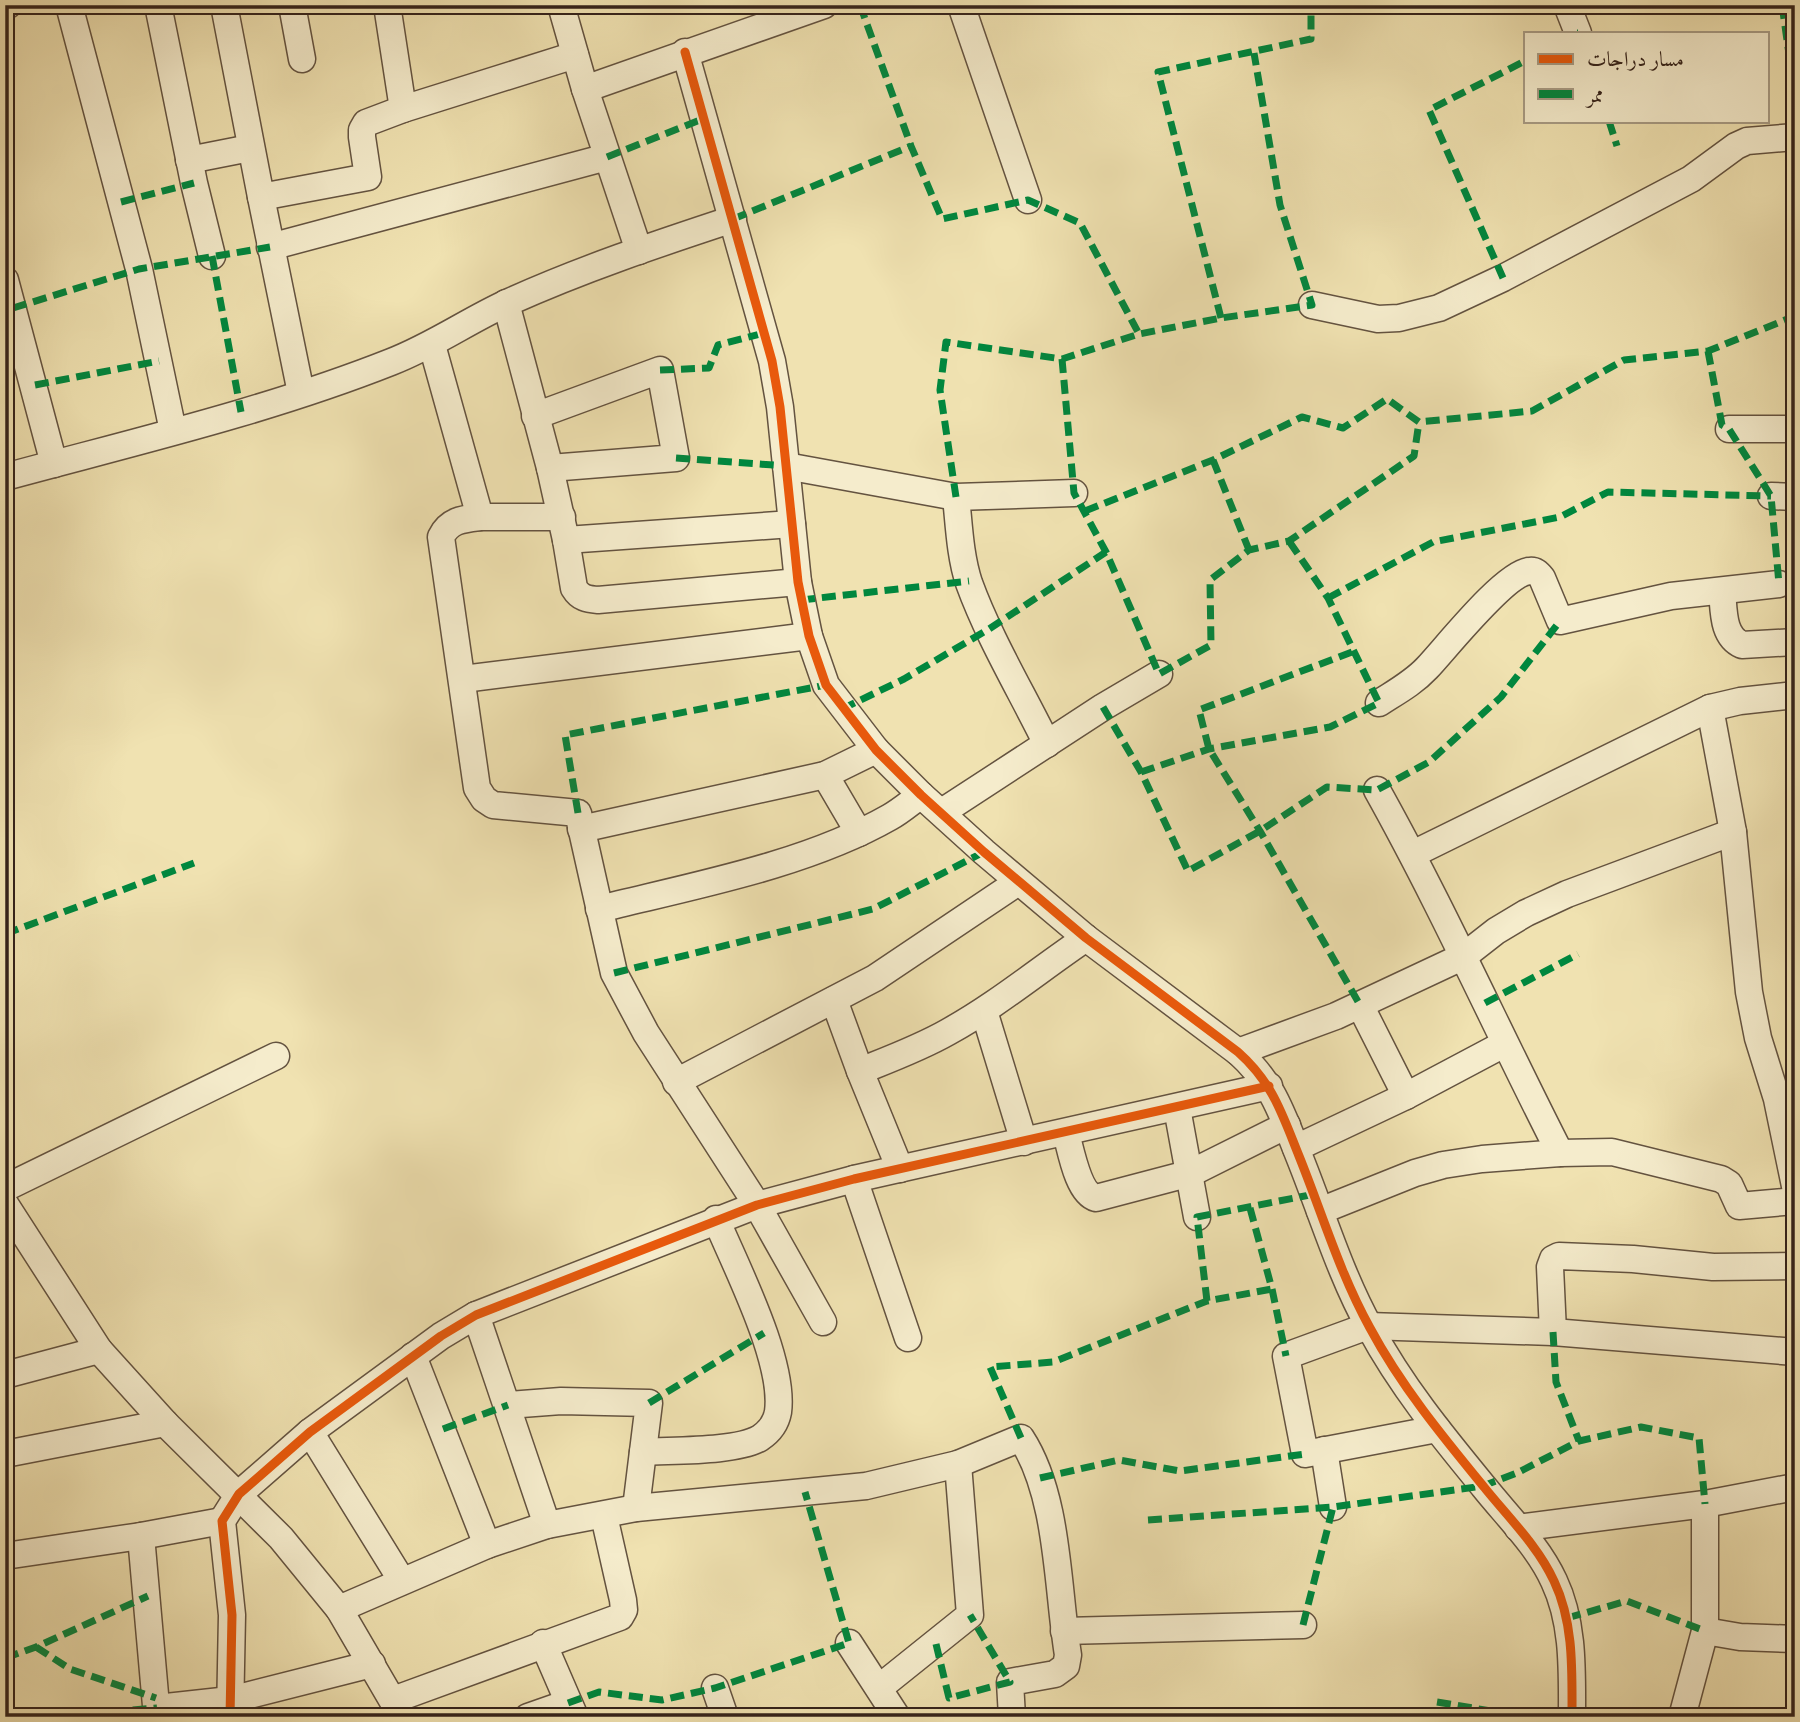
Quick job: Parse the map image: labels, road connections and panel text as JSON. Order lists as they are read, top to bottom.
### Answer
{
  "legend": ["مسار دراجات", "ممر"]
}
